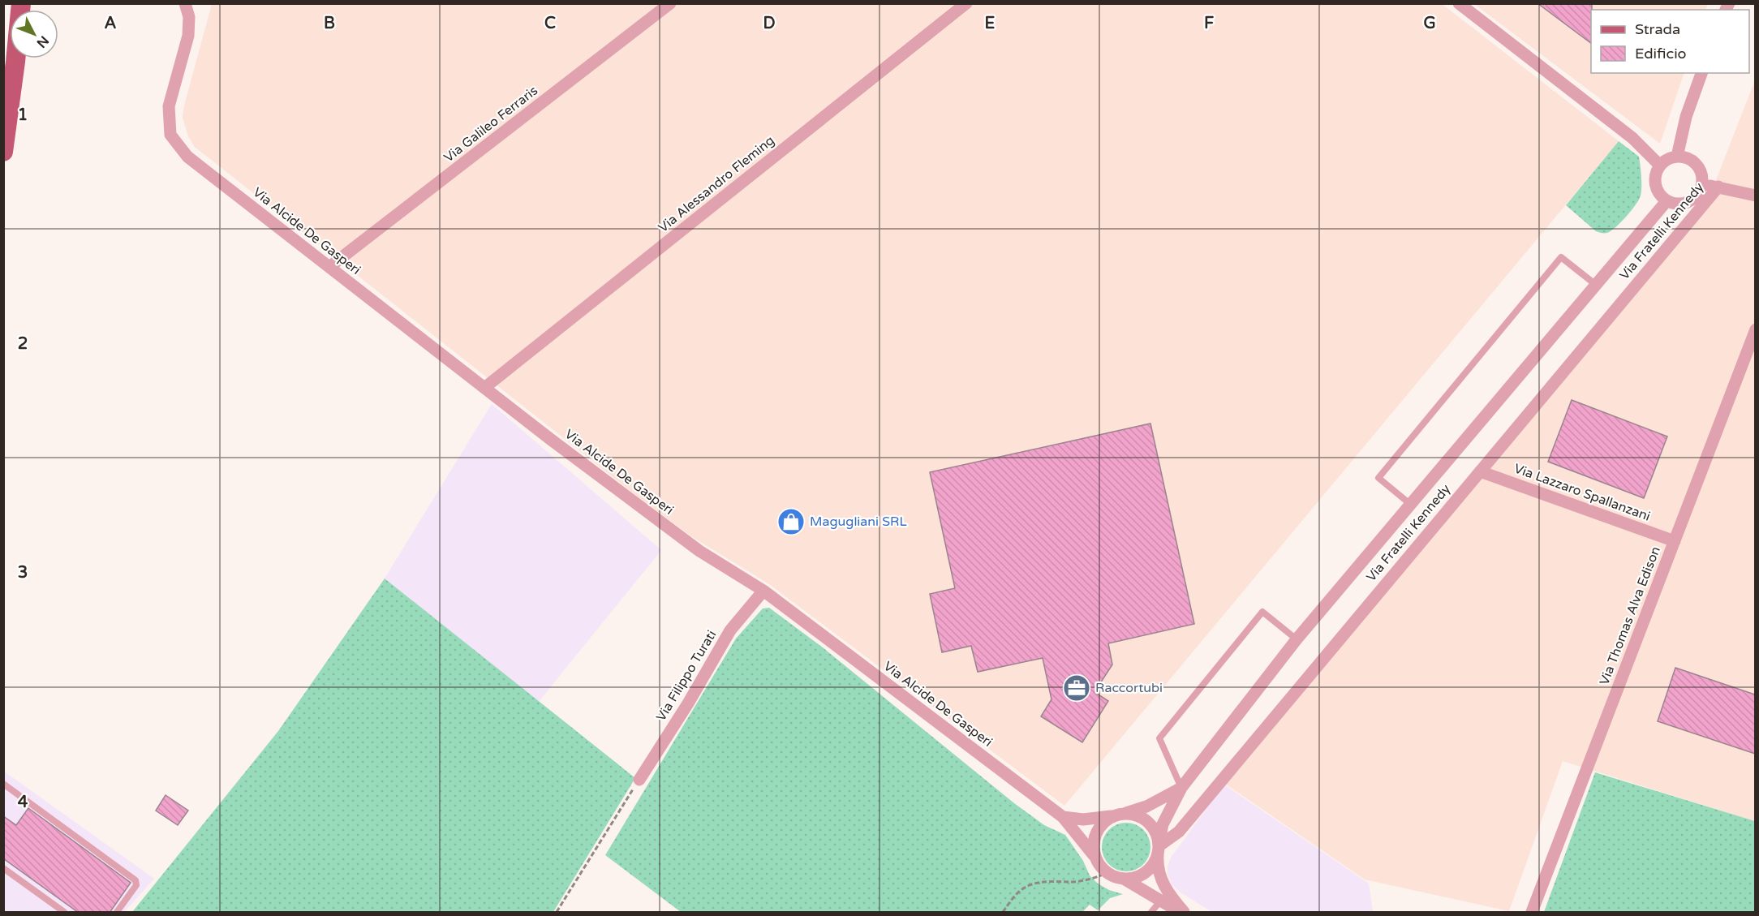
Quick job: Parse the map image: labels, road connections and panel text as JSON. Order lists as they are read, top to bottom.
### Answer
{
  "streets": {
    "street": [
      "Via Galileo Ferraris",
      "Via Alessandro Fleming",
      "Via Alcide De Gasperi",
      "Via Fratelli Kennedy",
      "Via Lazzaro Spallanzani",
      "Via Thomas Alva Edison",
      "Via Filippo Turati"
    ]
  },
  "crossings": [
    ["Via Galileo Ferraris", "Via Alcide De Gasperi"],
    ["Via Alessandro Fleming", "Via Alcide De Gasperi"],
    ["Via Alcide De Gasperi", "Via Fratelli Kennedy"],
    ["Via Alcide De Gasperi", "Via Filippo Turati"],
    ["Via Fratelli Kennedy", "Via Lazzaro Spallanzani"],
    ["Via Lazzaro Spallanzani", "Via Thomas Alva Edison"]
  ],
  "places": {
    "shop": ["Magugliani SRL"],
    "office": ["Raccortubi"]
  },
  "legend": ["Strada", "Edificio"],
  "north": "bottom right",
  "grid": {
    "columns": [
      "A",
      "B",
      "C",
      "D",
      "E",
      "F",
      "G"
    ],
    "rows": [
      "1",
      "2",
      "3",
      "4"
    ]
  }
}
